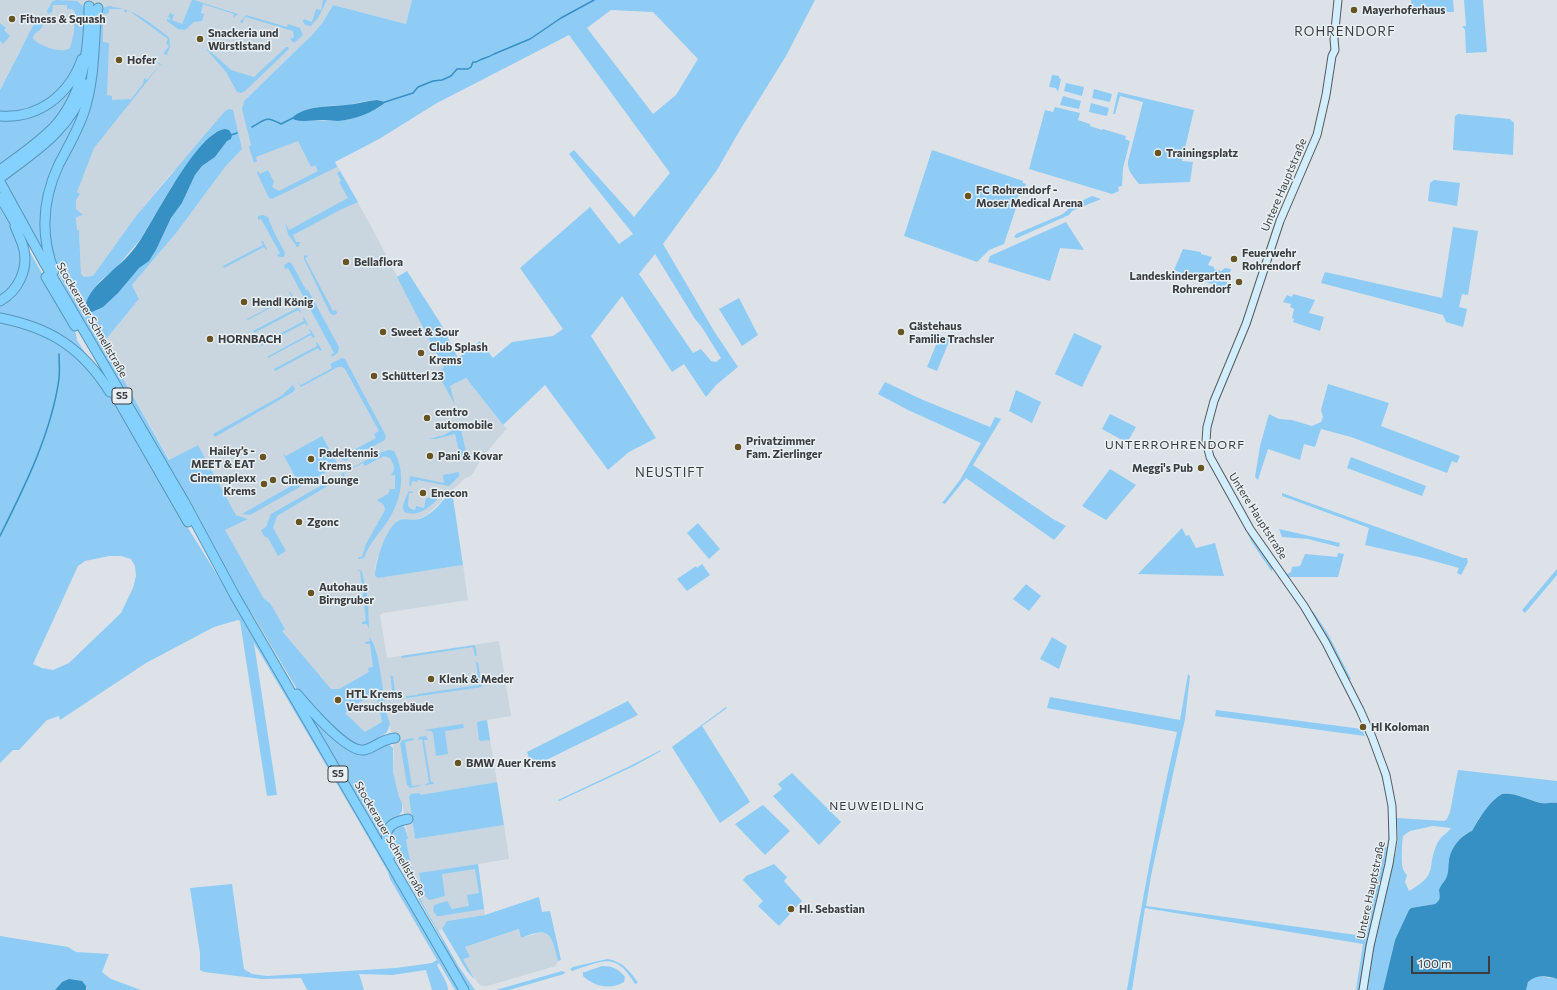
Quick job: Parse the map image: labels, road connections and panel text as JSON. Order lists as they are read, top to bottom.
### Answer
{
  "streets": {
    "highway": ["Stockerauer Schnellstraße", "S5"],
    "main road": ["Untere Hauptstraße"]
  },
  "districts": [
    "ROHRENDORF",
    "UNTERROHRENDORF",
    "NEUSTIFT",
    "NEUWEIDLING"
  ],
  "places": [
    "Mayerhoferhaus",
    "Fitness & Squash",
    "Snackeria und Würstlstand",
    "Hofer",
    "Trainingsplatz",
    "FC Rohrendorf - Moser Medical Arena",
    "Feuerwehr Rohrendorf",
    "Bellaflora",
    "Landeskindergarten Rohrendorf",
    "Hendl König",
    "Sweet & Sour",
    "Gästehaus Familie Trachsler",
    "HORNBACH",
    "Club Splash Krems",
    "Schütterl 23",
    "centro automobile",
    "Privatzimmer Fam. Zierlinger",
    "Pani & Kovar",
    "Hailey’s - MEET & EAT",
    "Padeltennis Krems",
    "Meggi's Pub",
    "Cinema Lounge",
    "Cinemaplexx Krems",
    "Enecon",
    "Zgonc",
    "Autohaus Birngruber",
    "Klenk & Meder",
    "HTL Krems Versuchsgebäude",
    "Hl Koloman",
    "BMW Auer Krems",
    "Hl. Sebastian"
  ],
  "scale_bar": "100 m"
}
